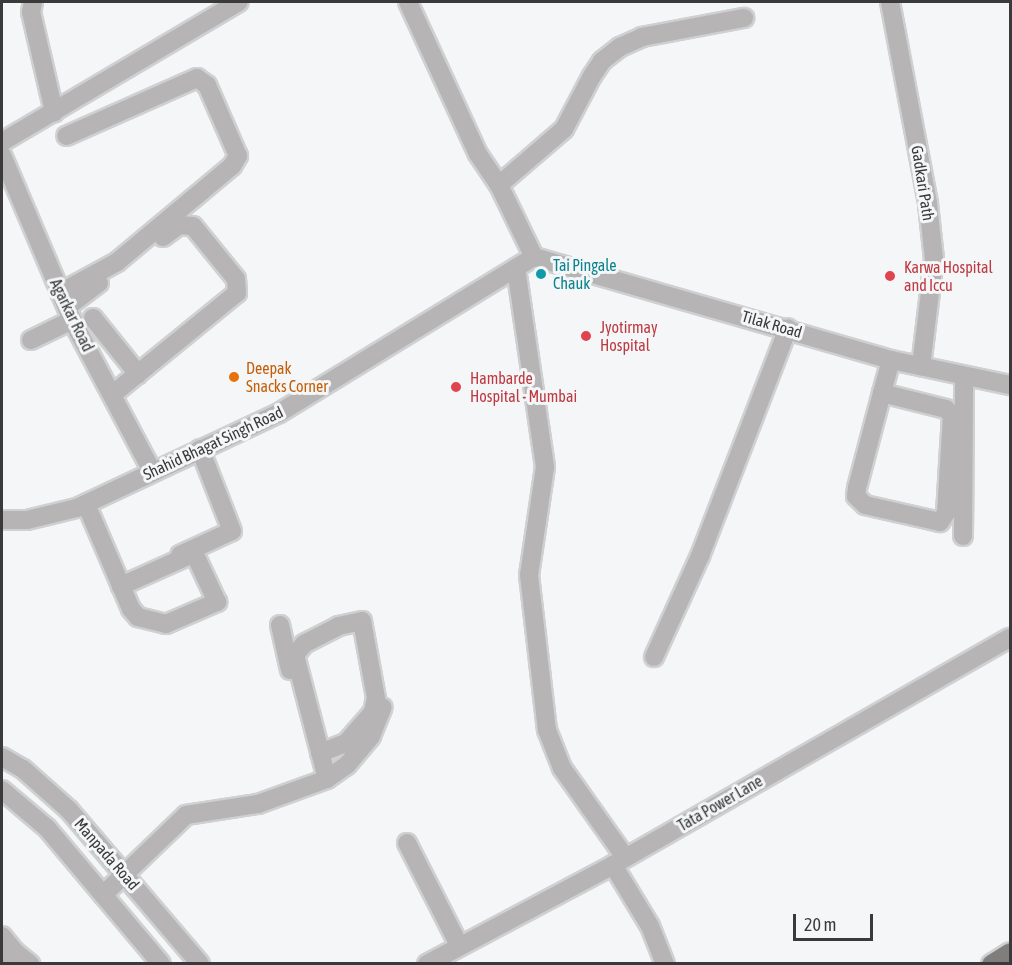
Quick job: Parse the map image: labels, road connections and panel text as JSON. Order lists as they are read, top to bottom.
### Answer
{
  "streets": {
    "street": [
      "Gadkari Path",
      "Agarkar Road",
      "Tilak Road",
      "Shahid Bhagat Singh Road",
      "Tata Power Lane",
      "Manpada Road"
    ]
  },
  "crossings": [
    ["Gadkari Path", "Tilak Road"],
    ["Agarkar Road", "Shahid Bhagat Singh Road"],
    ["Tilak Road", "Shahid Bhagat Singh Road"]
  ],
  "places": [
    "Tai Pingale Chauk",
    "Karwa Hospital and Iccu",
    "Jyotirmay Hospital",
    "Deepak Snacks Corner",
    "Hambarde Hospital - Mumbai"
  ],
  "scale_bar": "20 m"
}
